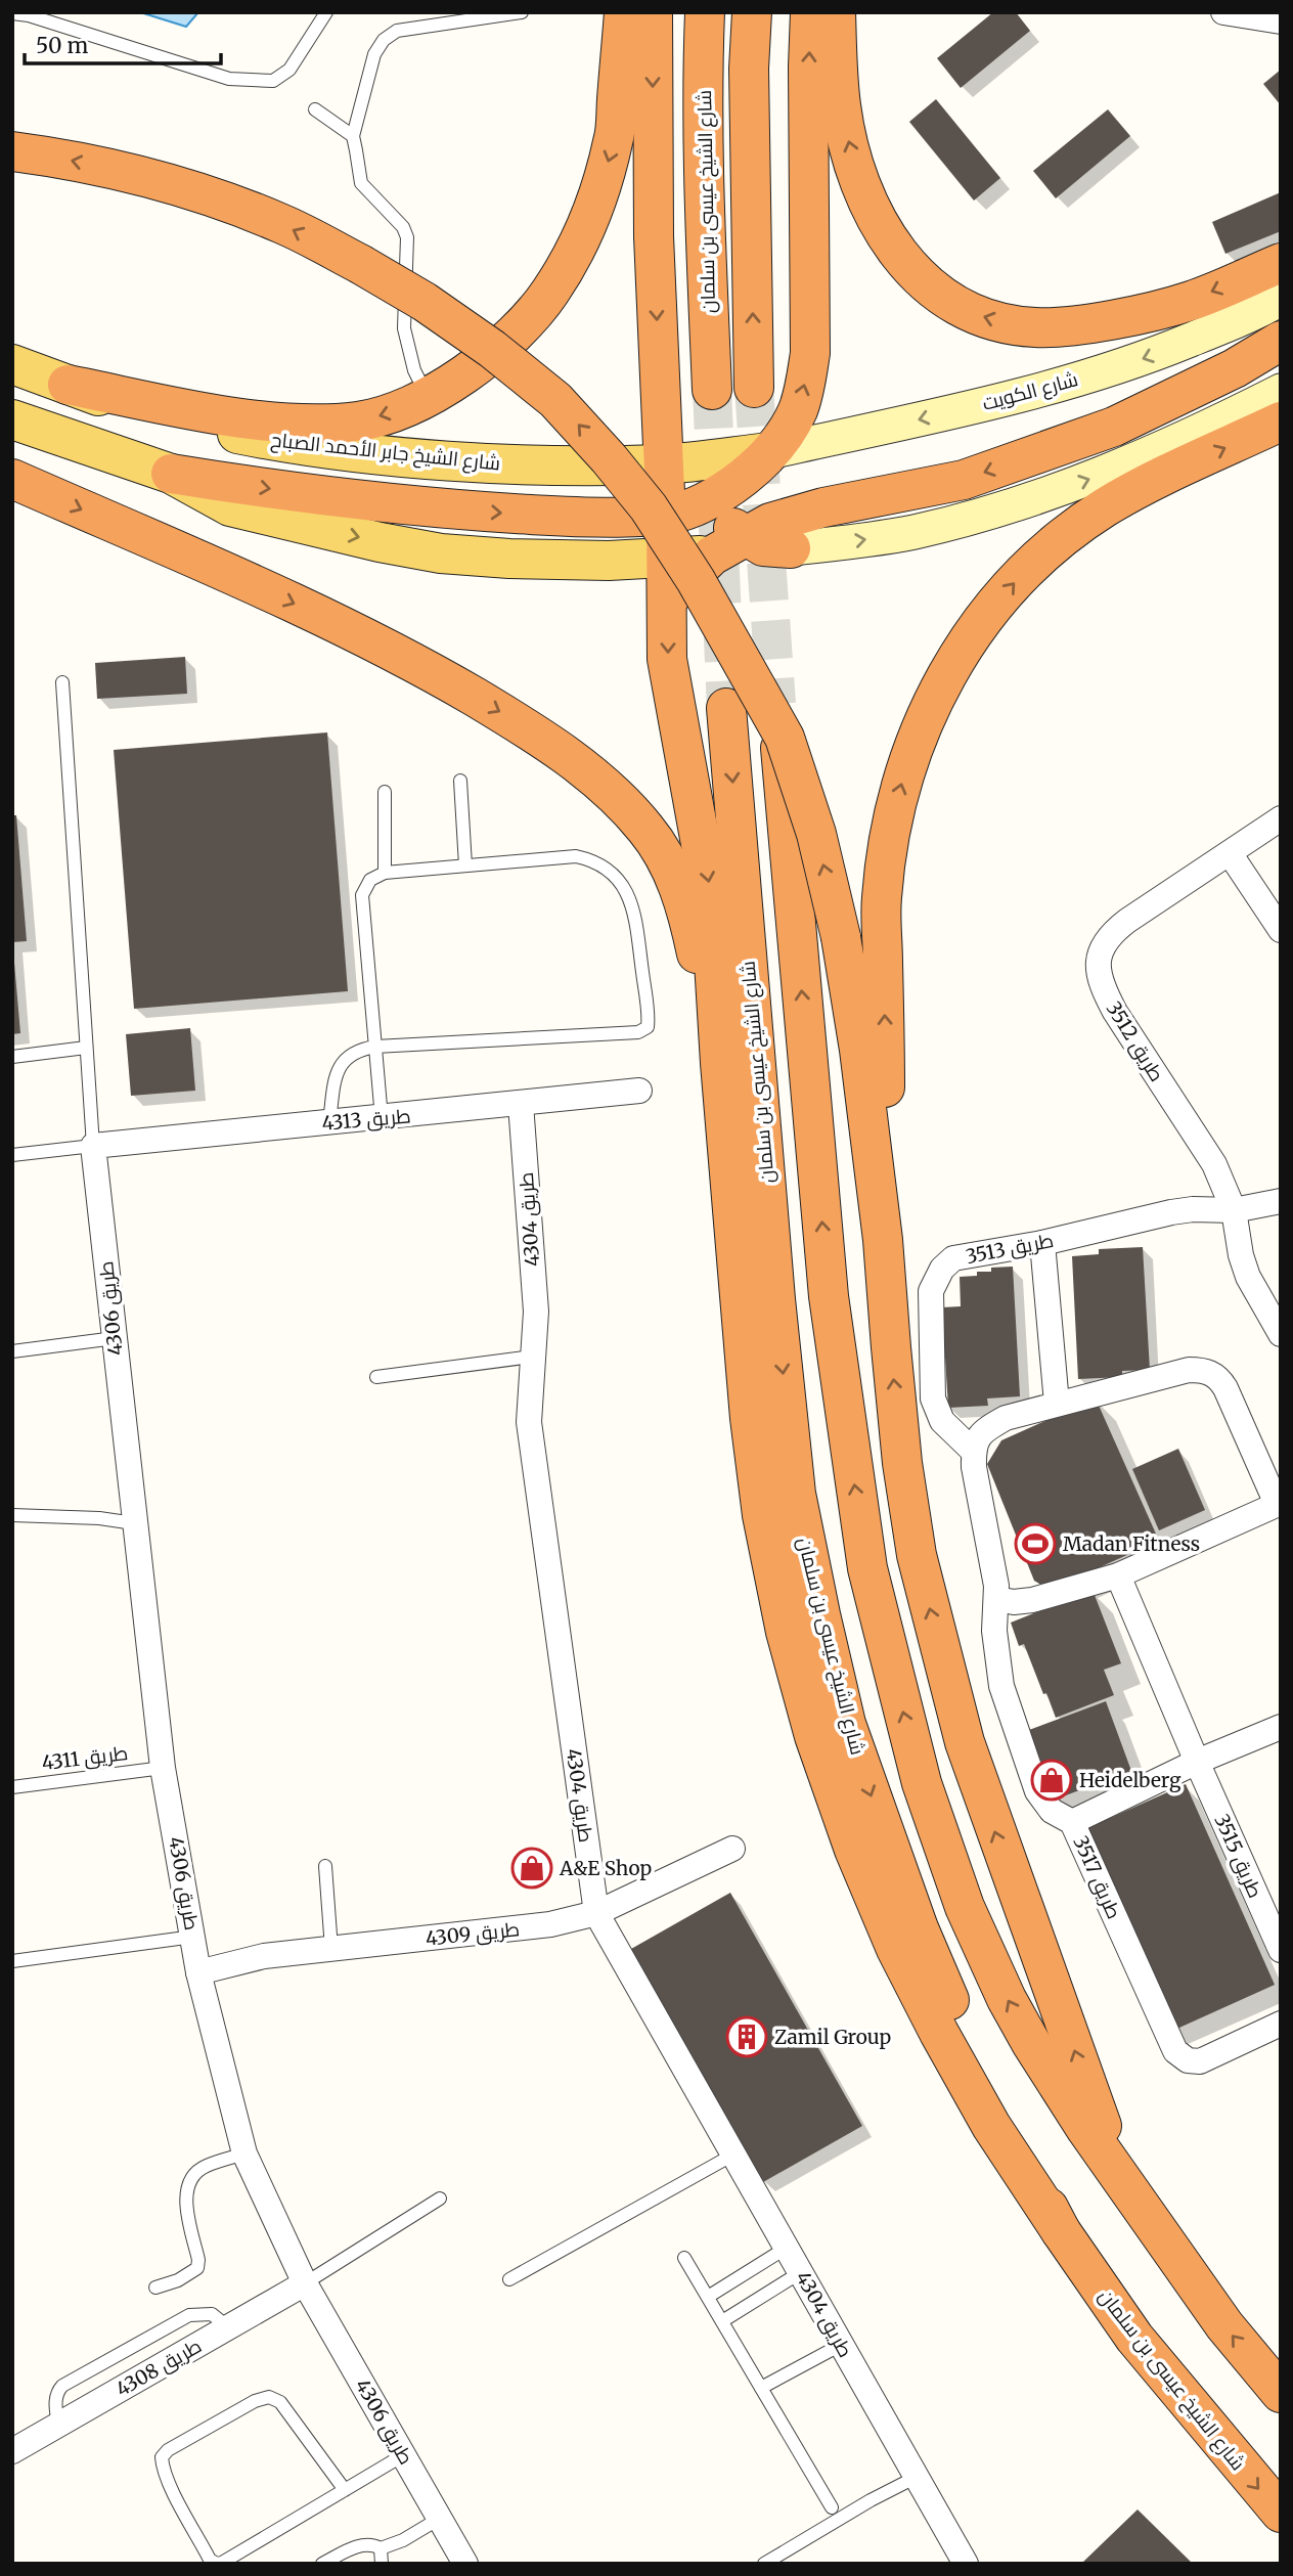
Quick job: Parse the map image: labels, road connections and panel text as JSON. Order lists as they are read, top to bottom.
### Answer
{
  "streets": {
    "highway": ["شارع الشيخ عيسى بن سلمان"],
    "main road": ["شارع الكويت", "شارع الشيخ جابر الأحمد الصباح"],
    "street": [
      "طريق 3512",
      "طريق 4313",
      "طريق 4304",
      "طريق 3513",
      "طريق 4306",
      "طريق 3515",
      "طريق 3517",
      "طريق 4309",
      "طريق 4308"
    ],
    "lane": ["طريق 4311"]
  },
  "crossings": [
    ["شارع الكويت", "شارع الشيخ جابر الأحمد الصباح"],
    ["طريق 3512", "طريق 3513"],
    ["طريق 4313", "طريق 4304"],
    ["طريق 4313", "طريق 4306"],
    ["طريق 4304", "طريق 4309"],
    ["طريق 4306", "طريق 4311"],
    ["طريق 4306", "طريق 4309"],
    ["طريق 4306", "طريق 4308"]
  ],
  "places": {
    "sports": ["Madan Fitness"],
    "shop": ["Heidelberg", "A&E Shop"],
    "building": ["Zamil Group"]
  },
  "scale_bar": "50 m"
}
